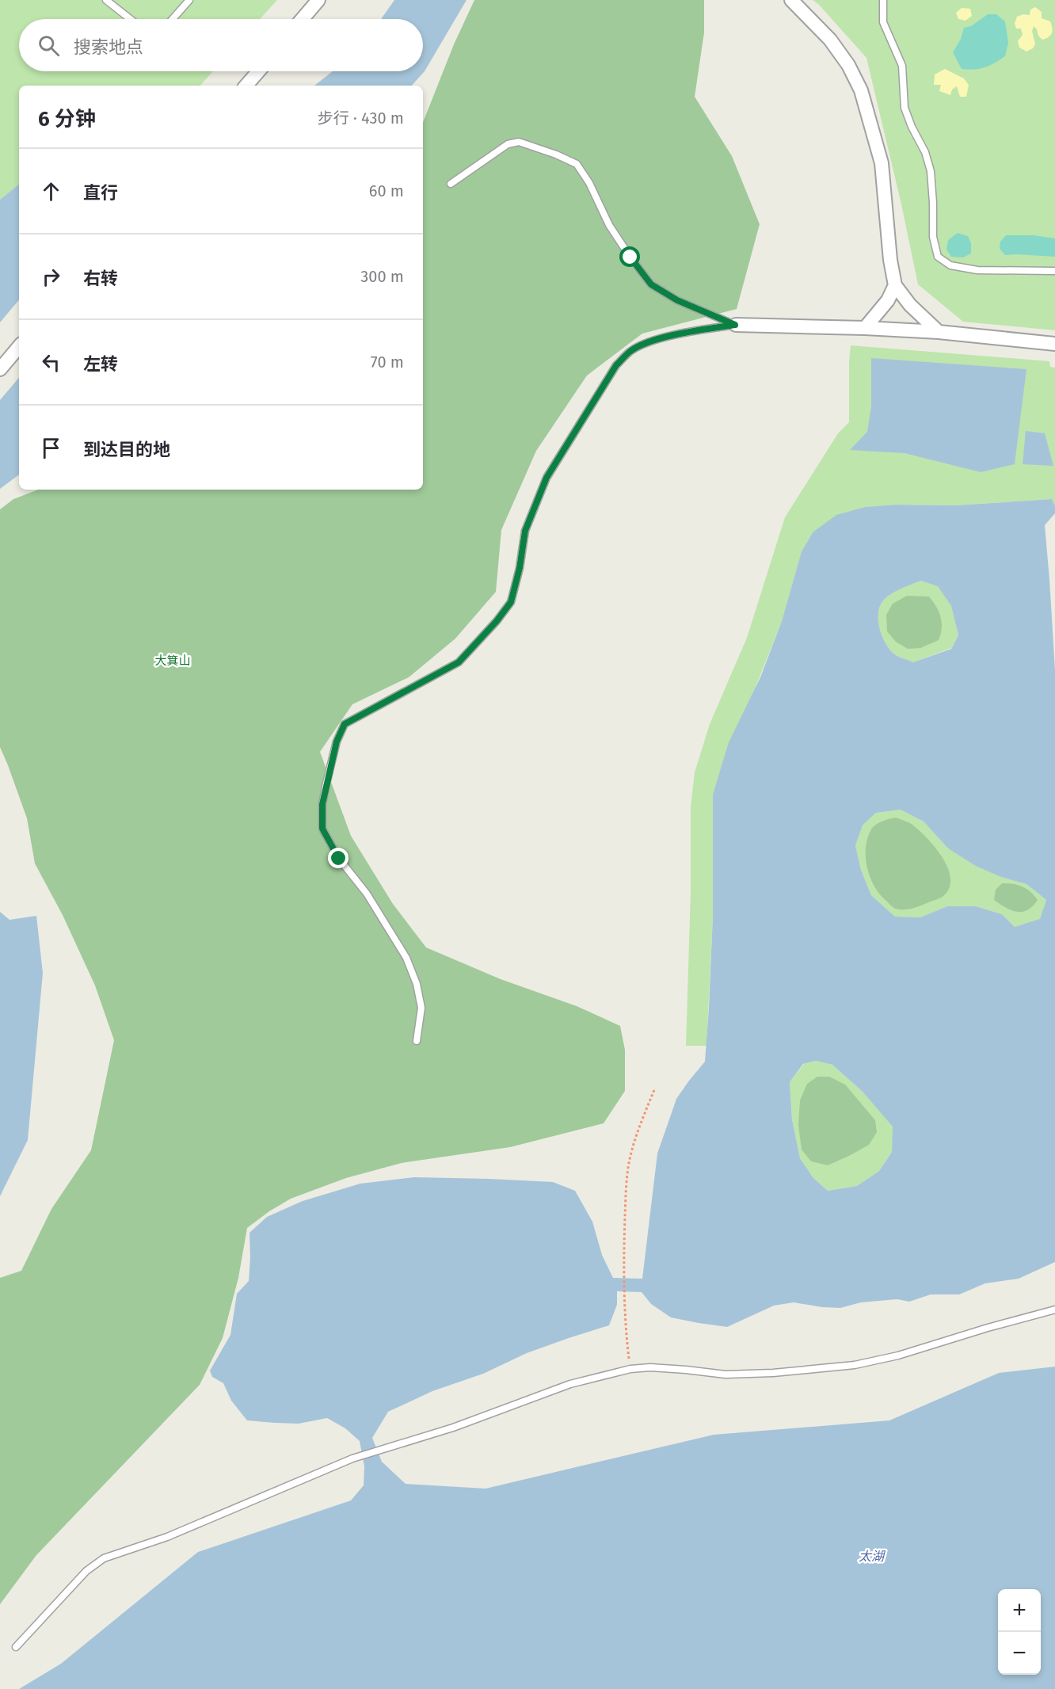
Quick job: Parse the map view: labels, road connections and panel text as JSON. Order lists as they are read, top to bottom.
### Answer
{
  "water": ["太湖"],
  "parks": ["大箕山"],
  "page": {
    "search": "搜索地点",
    "heading": ["6 分钟", "步行 · 430 m"],
    "list": [
      ["直行", "60 m"],
      ["右转", "300 m"],
      ["左转", "70 m"],
      "到达目的地"
    ],
    "map_buttons": ["+", "−"]
  }
}
